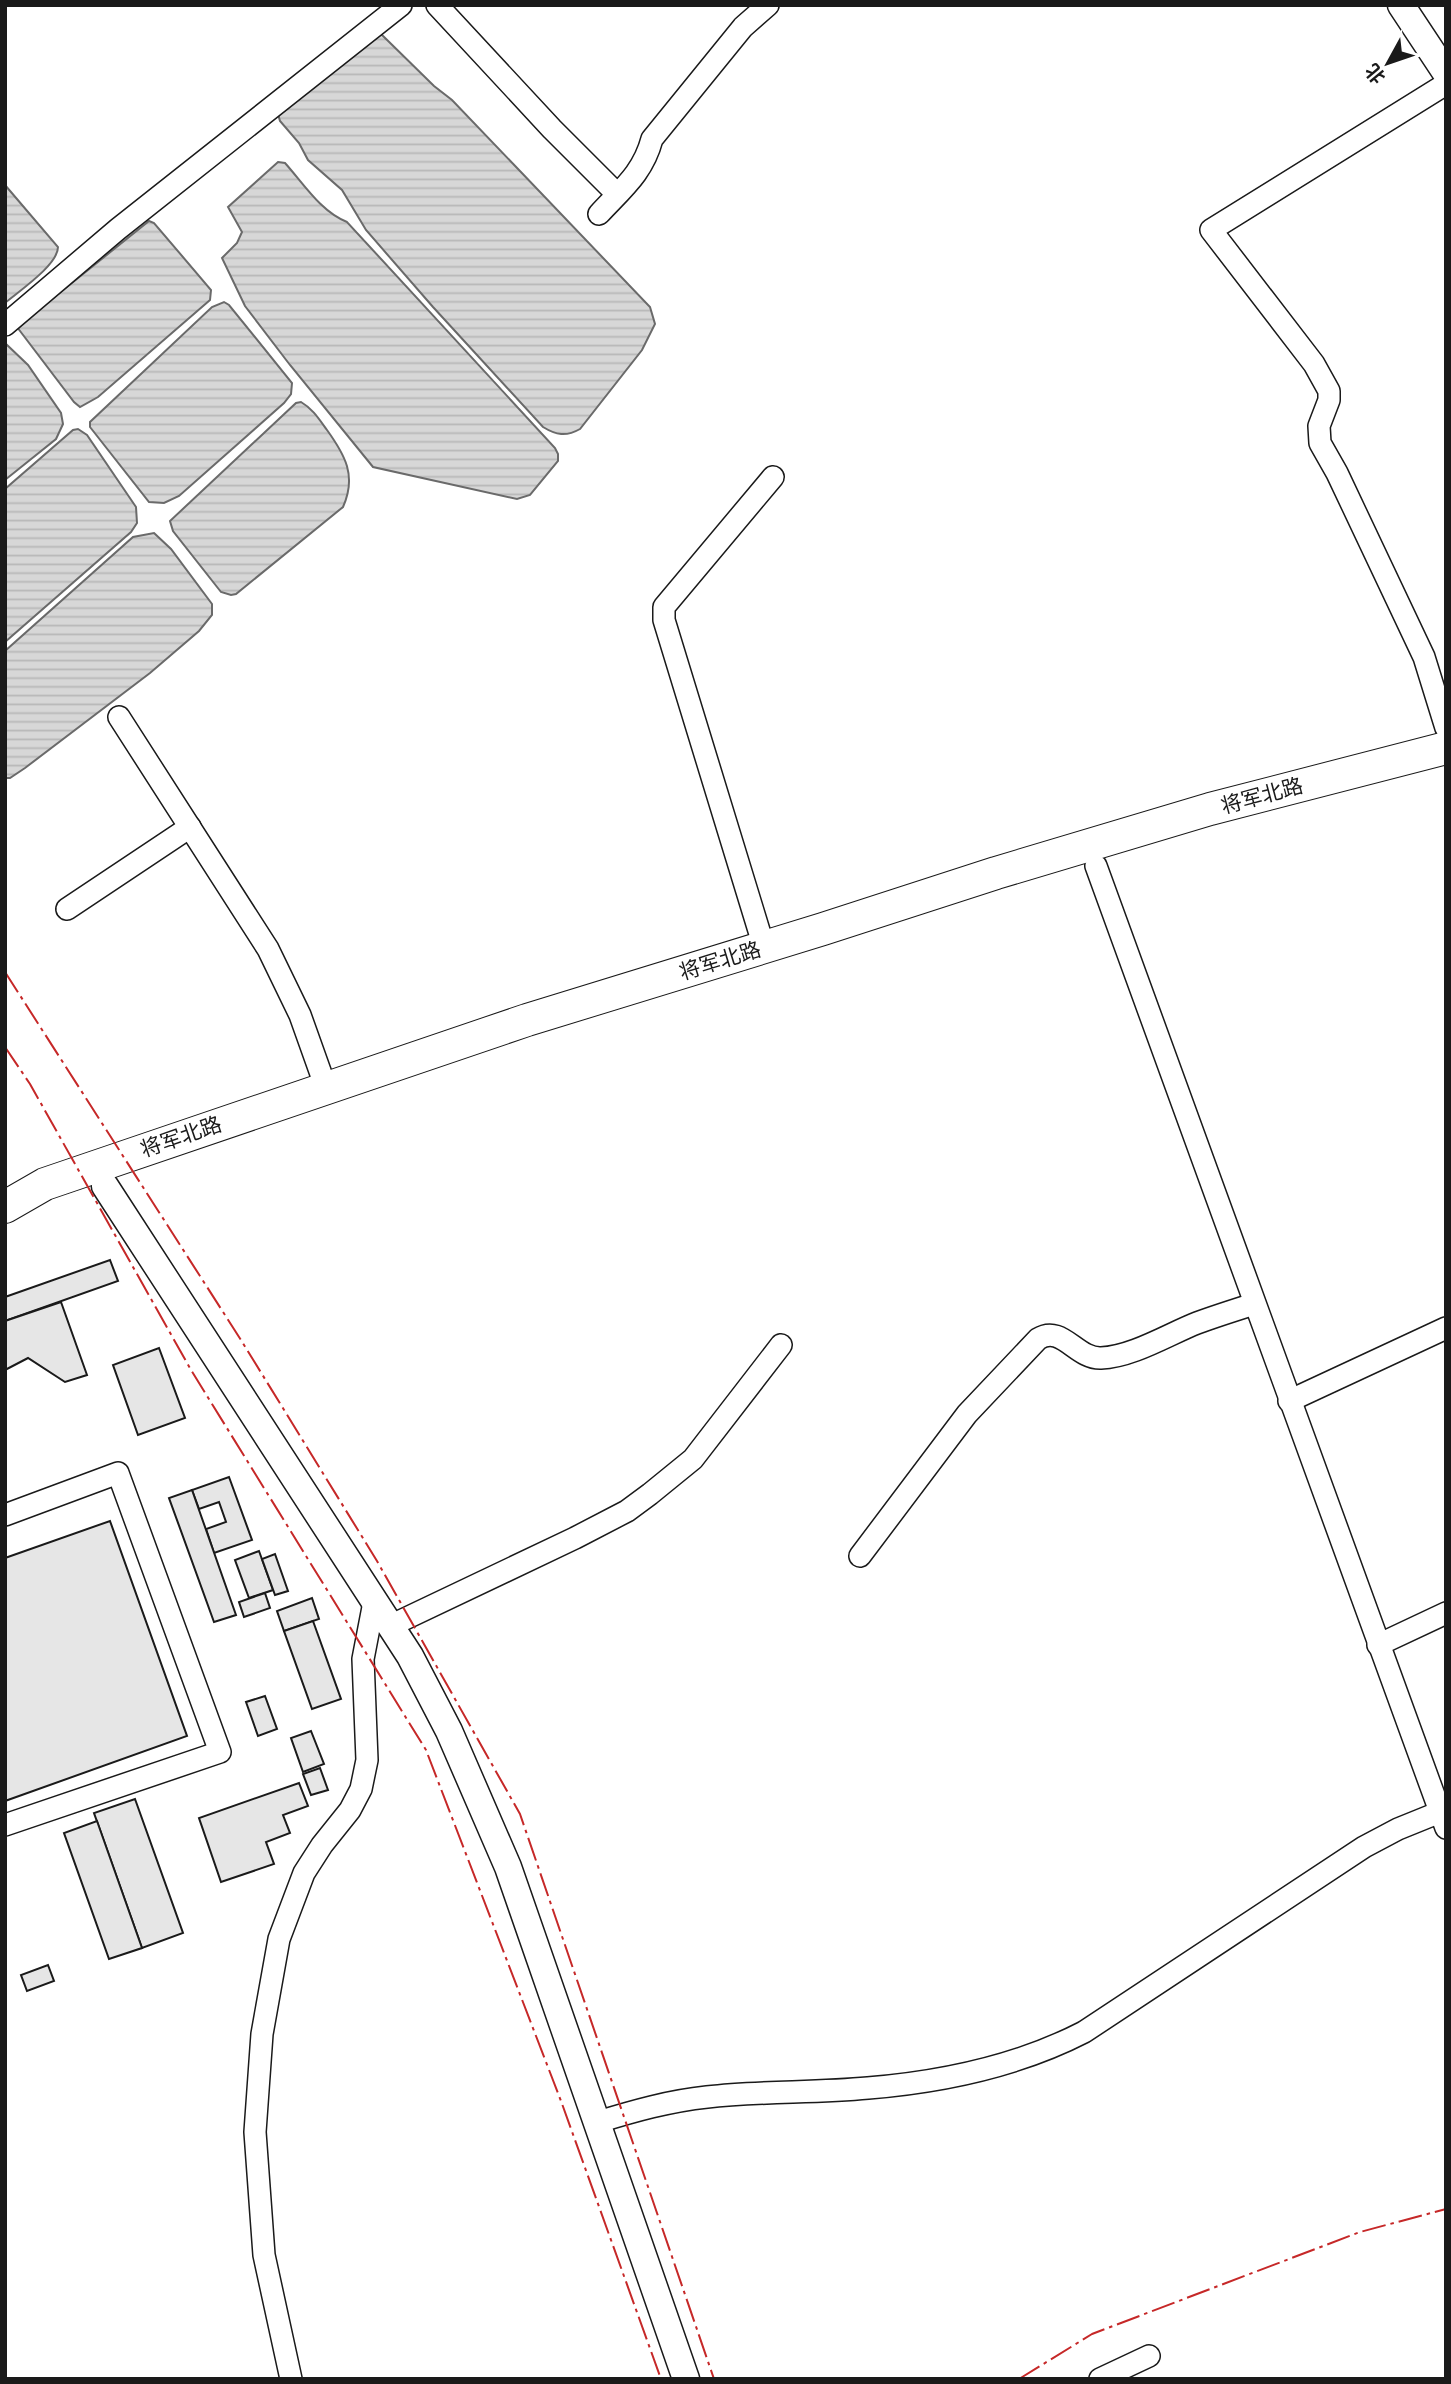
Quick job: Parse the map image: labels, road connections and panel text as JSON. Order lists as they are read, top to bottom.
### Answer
{
  "streets": {
    "highway": ["将军北路"]
  },
  "north": "bottom left"
}
